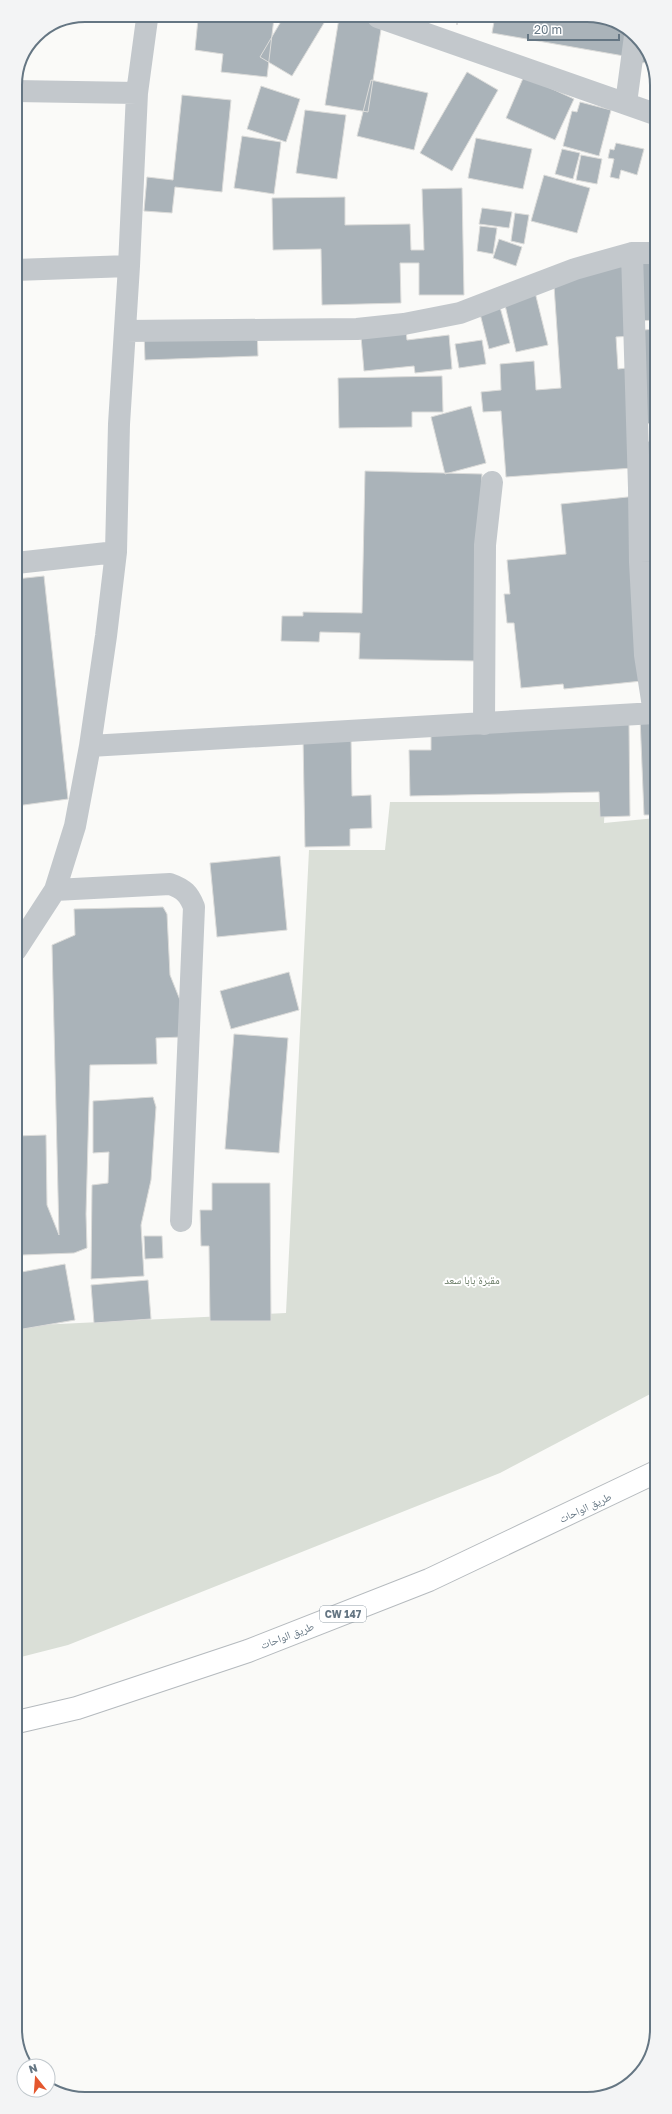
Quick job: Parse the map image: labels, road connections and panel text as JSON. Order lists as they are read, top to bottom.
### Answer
{
  "streets": {
    "main road": ["طريق الواحات", "CW 147"]
  },
  "parks": ["مقبرة بابا سعد"],
  "scale_bar": "20 m",
  "north": "top"
}
